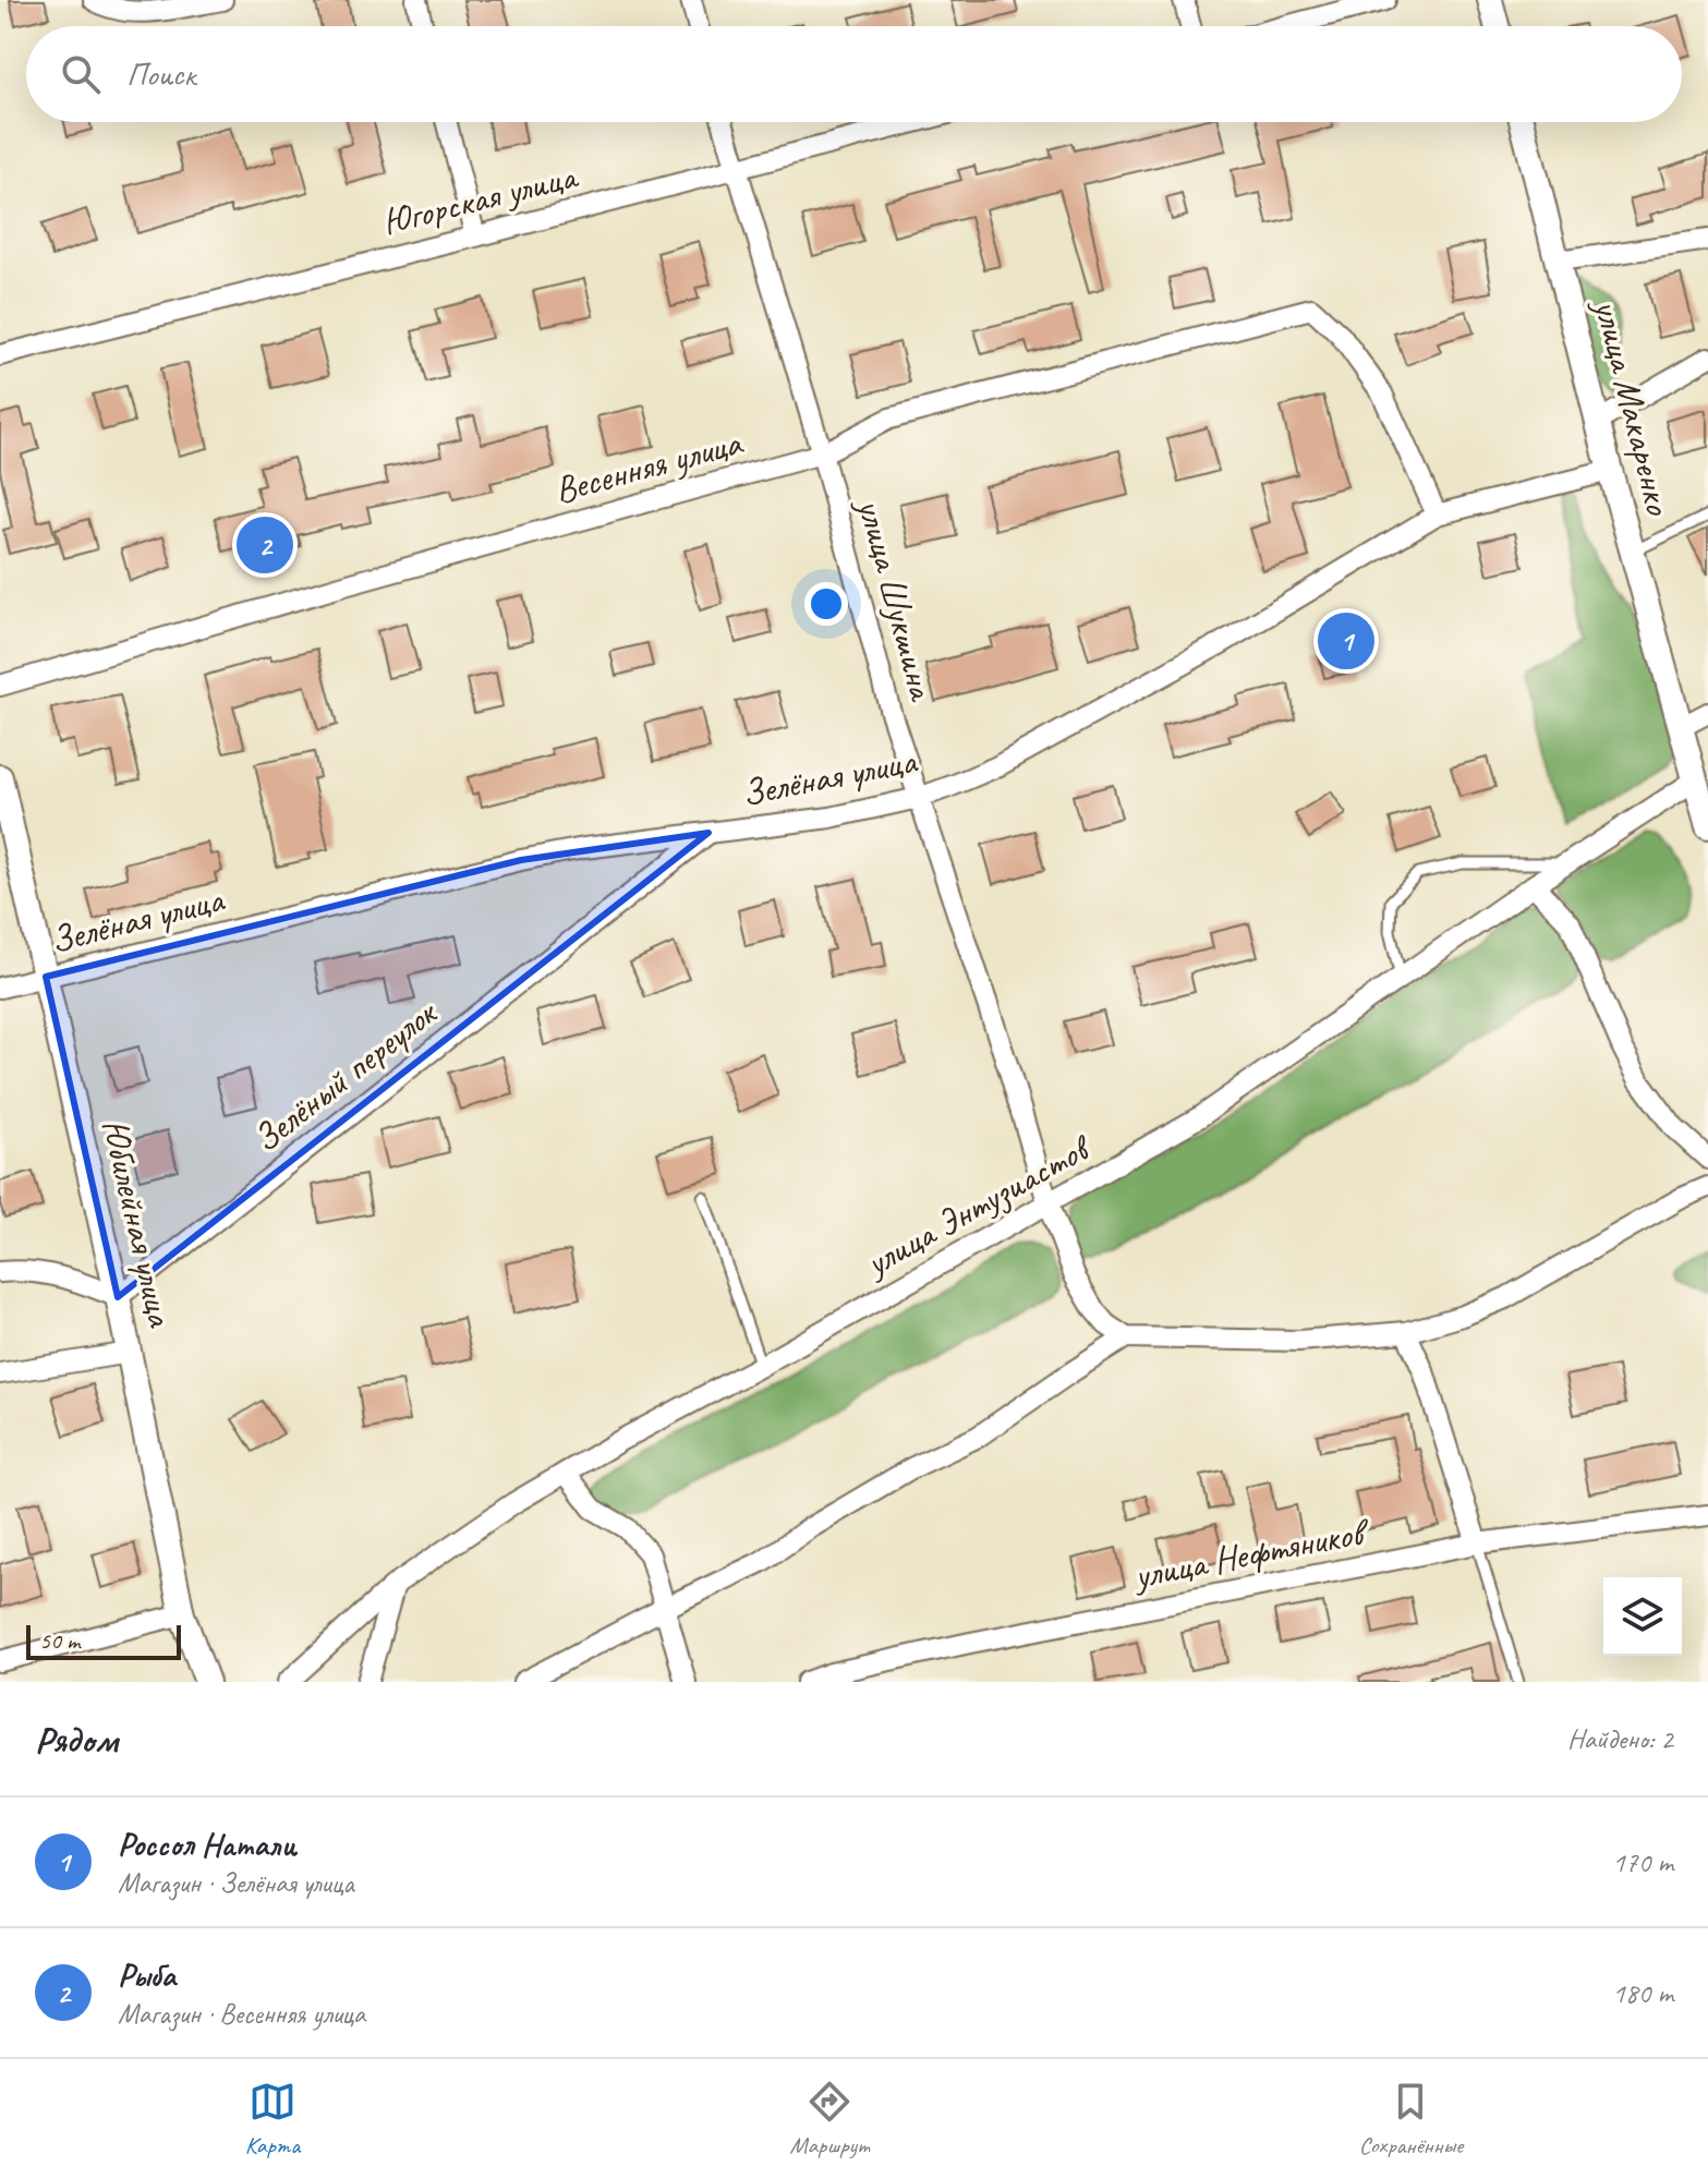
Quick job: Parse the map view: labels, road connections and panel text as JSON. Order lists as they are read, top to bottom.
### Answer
{
  "streets": {
    "street": [
      "Югорская улица",
      "улица Макаренко",
      "Весенняя улица",
      "улица Шукшина",
      "Зелёная улица",
      "Зелёный переулок",
      "улица Энтузиастов",
      "Юбилейная улица",
      "улица Нефтяников"
    ]
  },
  "crossings": [
    ["Югорская улица", "улица Шукшина"],
    ["улица Макаренко", "Зелёная улица"],
    ["улица Макаренко", "улица Энтузиастов"],
    ["Весенняя улица", "улица Шукшина"],
    ["Весенняя улица", "Зелёная улица"],
    ["улица Шукшина", "Зелёная улица"],
    ["улица Шукшина", "улица Энтузиастов"],
    ["Зелёная улица", "Зелёный переулок"],
    ["Зелёная улица", "Юбилейная улица"],
    ["Зелёный переулок", "Юбилейная улица"]
  ],
  "scale_bar": "50 m",
  "page": {
    "search": "Поиск",
    "pins": ["2", "1"],
    "scale": "50 m",
    "heading": ["Рядом", "Найдено: 2"],
    "list": [
      {
        "mark": "1",
        "name": "Россол Натали",
        "note": "Магазин · Зелёная улица",
        "value": "170 m"
      },
      {
        "mark": "2",
        "name": "Рыба",
        "note": "Магазин · Весенняя улица",
        "value": "180 m"
      }
    ],
    "nav": ["Карта", "Маршрут", "Сохранённые"]
  }
}
